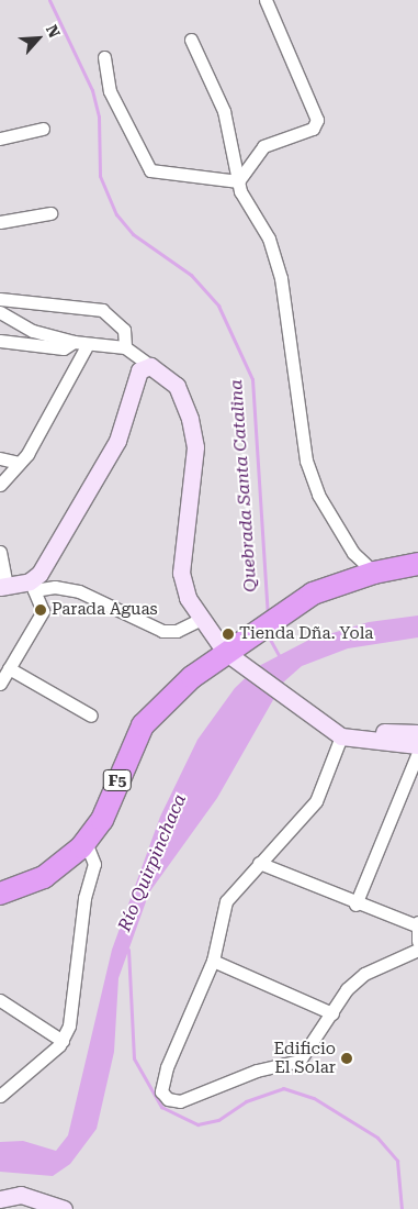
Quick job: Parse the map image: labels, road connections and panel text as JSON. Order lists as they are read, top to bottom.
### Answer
{
  "streets": {
    "highway": ["F5"]
  },
  "water": ["Quebrada Santa Catalina", "Río Quirpinchaca"],
  "places": ["Parada Aguas", "Tienda Dña. Yola", "Edificio El Solar"],
  "north": "top right"
}
